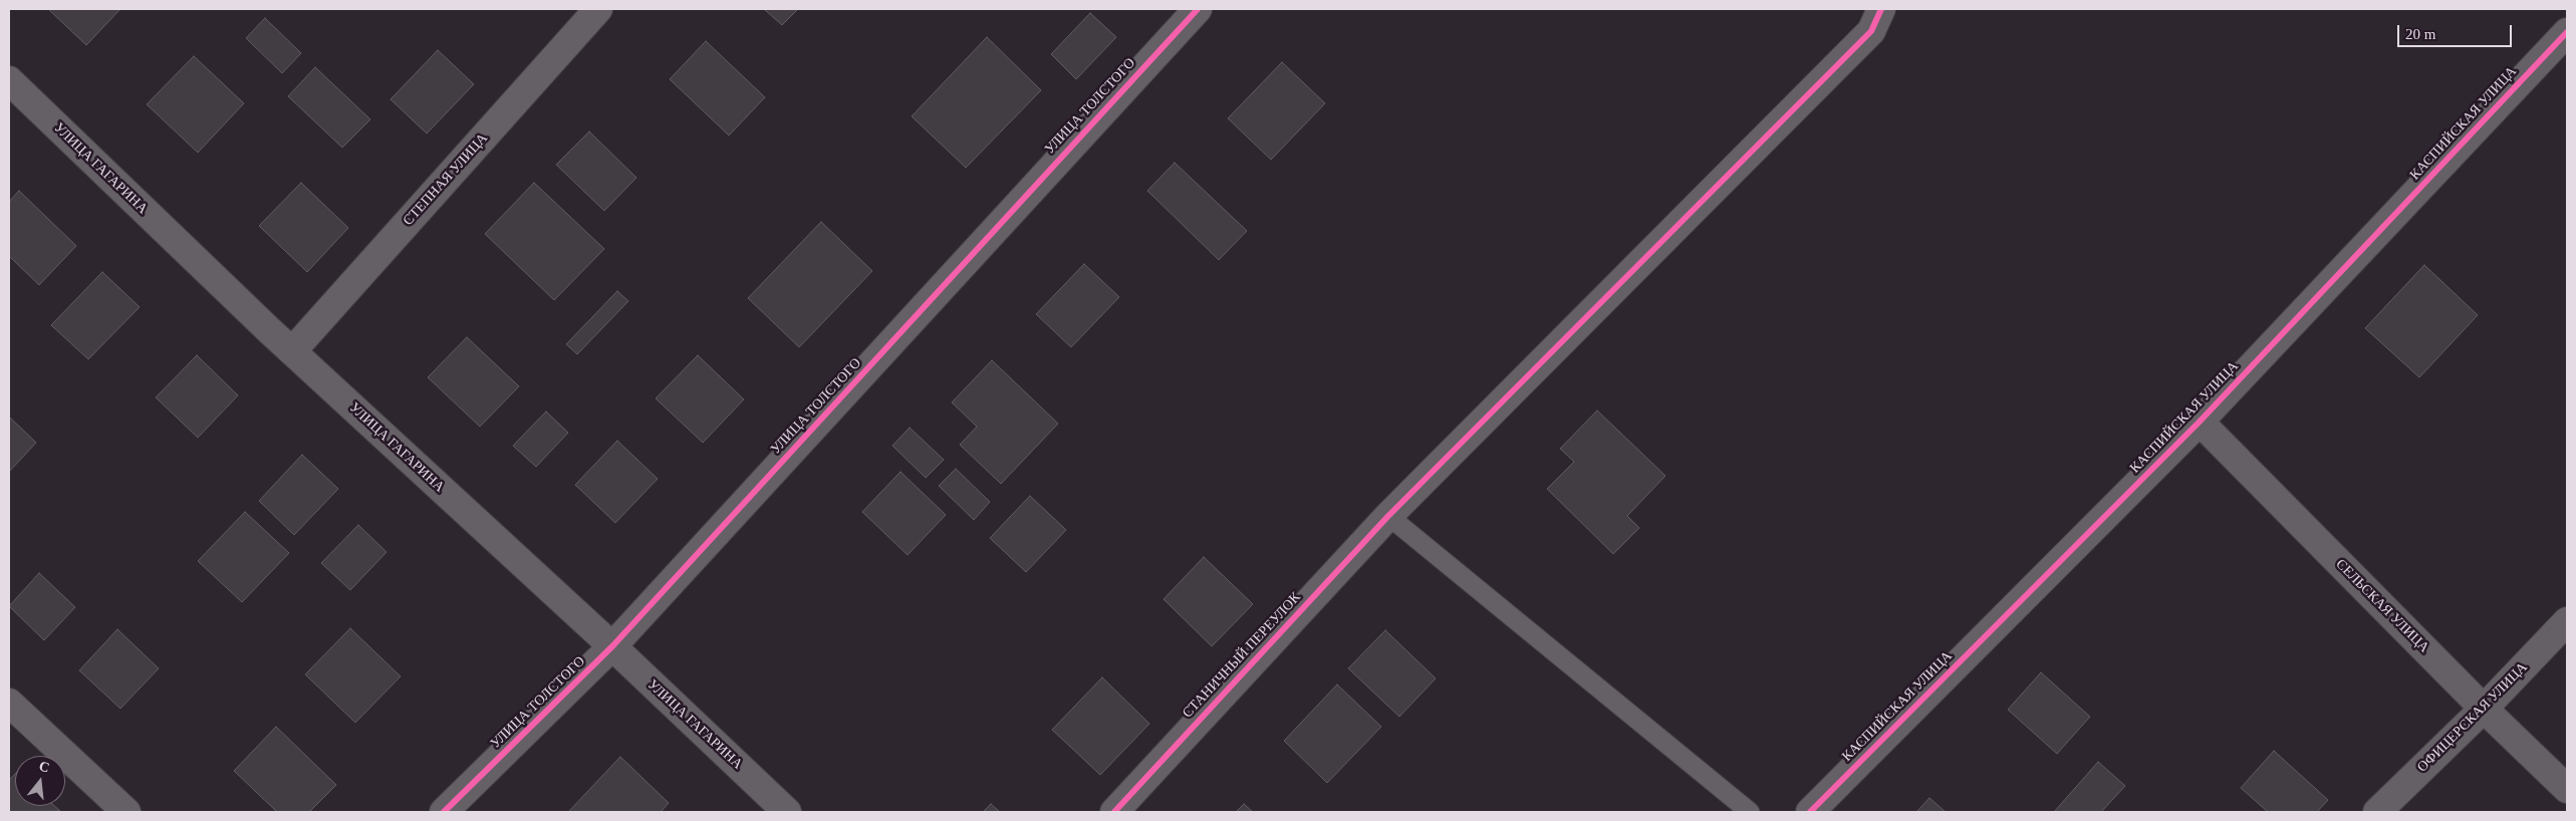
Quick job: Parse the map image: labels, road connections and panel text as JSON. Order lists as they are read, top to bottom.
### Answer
{
  "streets": {
    "street": [
      "УЛИЦА ТОЛСТОГО",
      "КАСПИЙСКАЯ УЛИЦА",
      "УЛИЦА ГАГАРИНА",
      "СТЕПНАЯ УЛИЦА",
      "СЕЛЬСКАЯ УЛИЦА",
      "СТАНИЧНЫЙ ПЕРЕУЛОК",
      "ОФИЦЕРСКАЯ УЛИЦА"
    ]
  },
  "crossings": [
    ["УЛИЦА ТОЛСТОГО", "УЛИЦА ГАГАРИНА"],
    ["КАСПИЙСКАЯ УЛИЦА", "СЕЛЬСКАЯ УЛИЦА"],
    ["УЛИЦА ГАГАРИНА", "СТЕПНАЯ УЛИЦА"],
    ["СЕЛЬСКАЯ УЛИЦА", "ОФИЦЕРСКАЯ УЛИЦА"]
  ],
  "scale_bar": "20 m",
  "north": "top"
}
